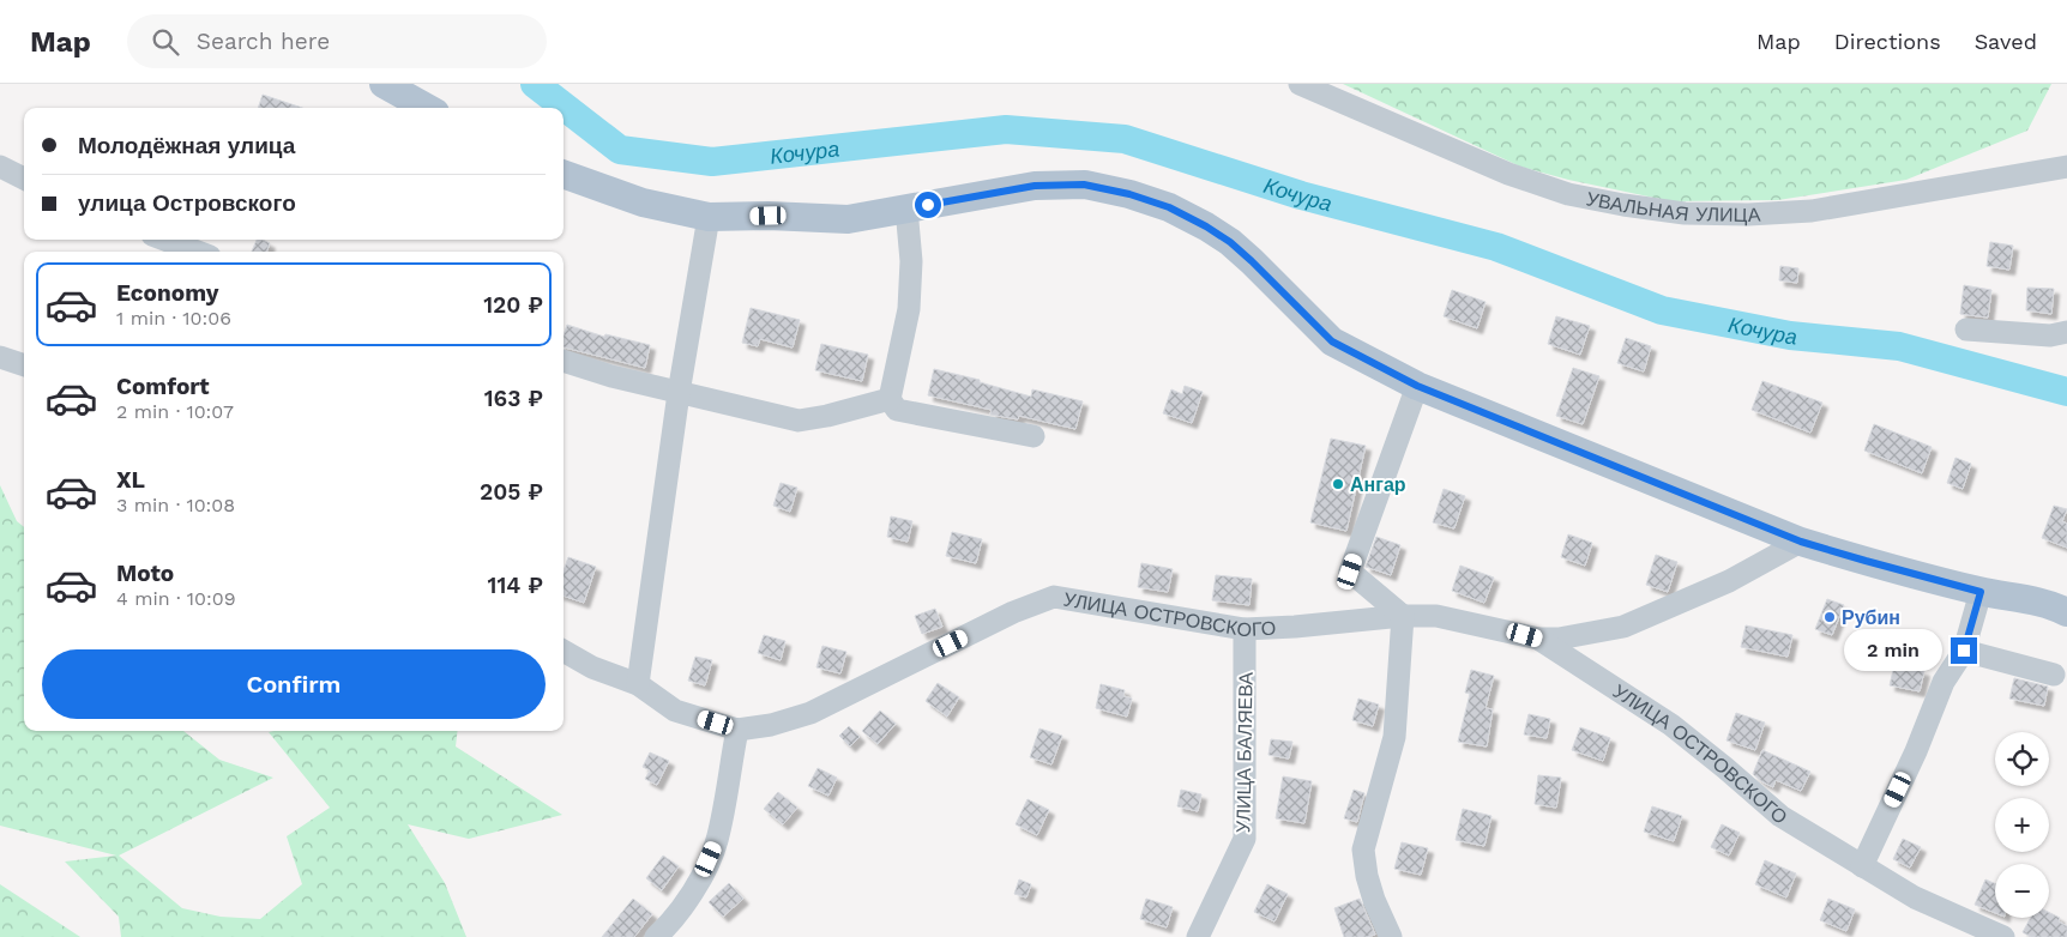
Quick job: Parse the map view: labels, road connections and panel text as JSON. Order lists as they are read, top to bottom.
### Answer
{
  "streets": {
    "street": ["УВАЛЬНАЯ УЛИЦА", "УЛИЦА ОСТРОВСКОГО", "УЛИЦА БАЛЯЕВА"]
  },
  "crossings": [
    ["УЛИЦА ОСТРОВСКОГО", "УЛИЦА БАЛЯЕВА"]
  ],
  "water": ["Кочура"],
  "places": ["Ангар", "Рубин"],
  "page": {
    "header": "Map",
    "search": "Search here",
    "nav": ["Map", "Directions", "Saved"],
    "banner": ["Молодёжная улица", "улица Островского"],
    "list": [
      {
        "name": "Economy",
        "note": "1 min · 10:06",
        "value": "120 ₽"
      },
      {
        "name": "Comfort",
        "note": "2 min · 10:07",
        "value": "163 ₽"
      },
      {
        "name": "XL",
        "note": "3 min · 10:08",
        "value": "205 ₽"
      },
      {
        "name": "Moto",
        "note": "4 min · 10:09",
        "value": "114 ₽"
      }
    ],
    "bubble": "2 min",
    "buttons": "Confirm",
    "map_buttons": ["+", "−"]
  }
}
